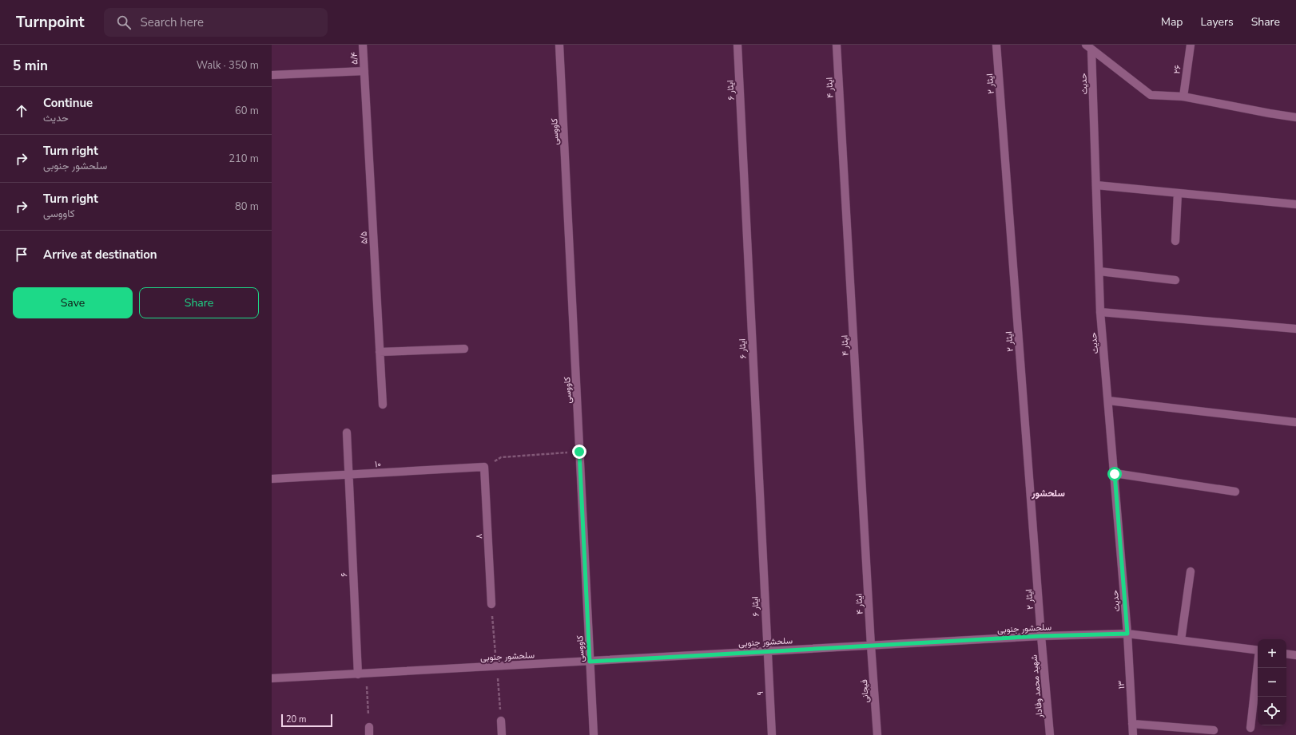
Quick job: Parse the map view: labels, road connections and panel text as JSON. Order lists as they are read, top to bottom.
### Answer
{
  "streets": {
    "street": [
      "۵/۴",
      "۲۶",
      "ایثار ۲",
      "حدیث",
      "ایثار ۴",
      "ایثار ۶",
      "کاووسی",
      "۵/۵",
      "۱۰",
      "۸",
      "۶",
      "سلحشور جنوبی",
      "۱۳",
      "شهید محمد وفادار",
      "فیجانی",
      "۹"
    ]
  },
  "crossings": [
    ["۵/۴", "۵/۵"],
    ["ایثار ۲", "سلحشور جنوبی"],
    ["ایثار ۲", "شهید محمد وفادار"],
    ["حدیث", "سلحشور جنوبی"],
    ["حدیث", "۱۳"],
    ["ایثار ۴", "سلحشور جنوبی"],
    ["ایثار ۴", "فیجانی"],
    ["ایثار ۶", "سلحشور جنوبی"],
    ["ایثار ۶", "۹"],
    ["کاووسی", "سلحشور جنوبی"],
    ["۱۰", "۸"],
    ["۱۰", "۶"],
    ["۶", "سلحشور جنوبی"],
    ["سلحشور جنوبی", "۱۳"],
    ["سلحشور جنوبی", "شهید محمد وفادار"],
    ["سلحشور جنوبی", "فیجانی"],
    ["سلحشور جنوبی", "۹"]
  ],
  "districts": ["سلحشور"],
  "scale_bar": "20 m",
  "page": {
    "header": "Turnpoint",
    "search": "Search here",
    "nav": ["Map", "Layers", "Share"],
    "heading": ["5 min", "Walk · 350 m"],
    "list": [
      ["Continue", "حدیث", "60 m"],
      ["Turn right", "سلحشور جنوبی", "210 m"],
      ["Turn right", "کاووسی", "80 m"],
      "Arrive at destination"
    ],
    "buttons": ["Save", "Share"],
    "map_buttons": ["+", "−"],
    "scale": "20 m"
  }
}
